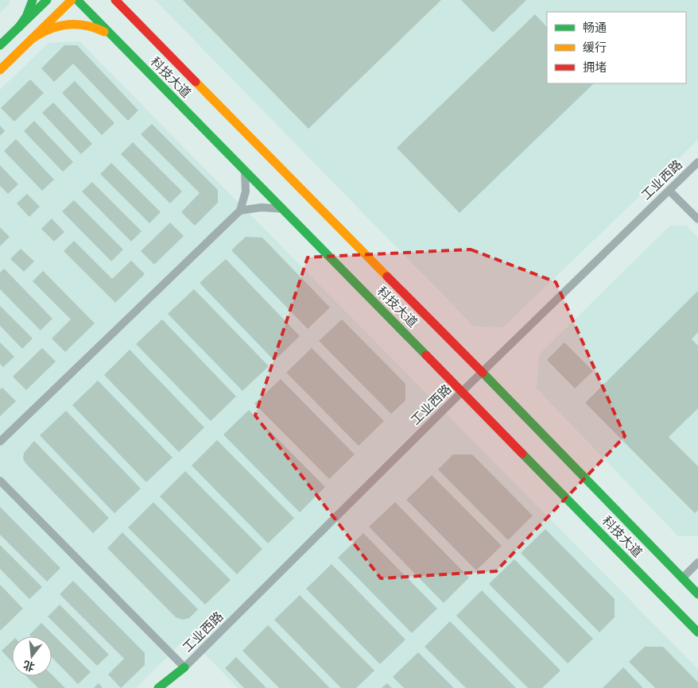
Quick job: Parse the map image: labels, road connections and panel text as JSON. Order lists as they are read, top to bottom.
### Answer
{
  "streets": {
    "main road": ["科技大道", "工业西路"]
  },
  "crossings": [
    ["科技大道", "工业西路"]
  ],
  "legend": ["畅通", "缓行", "拥堵"],
  "north": "bottom"
}
